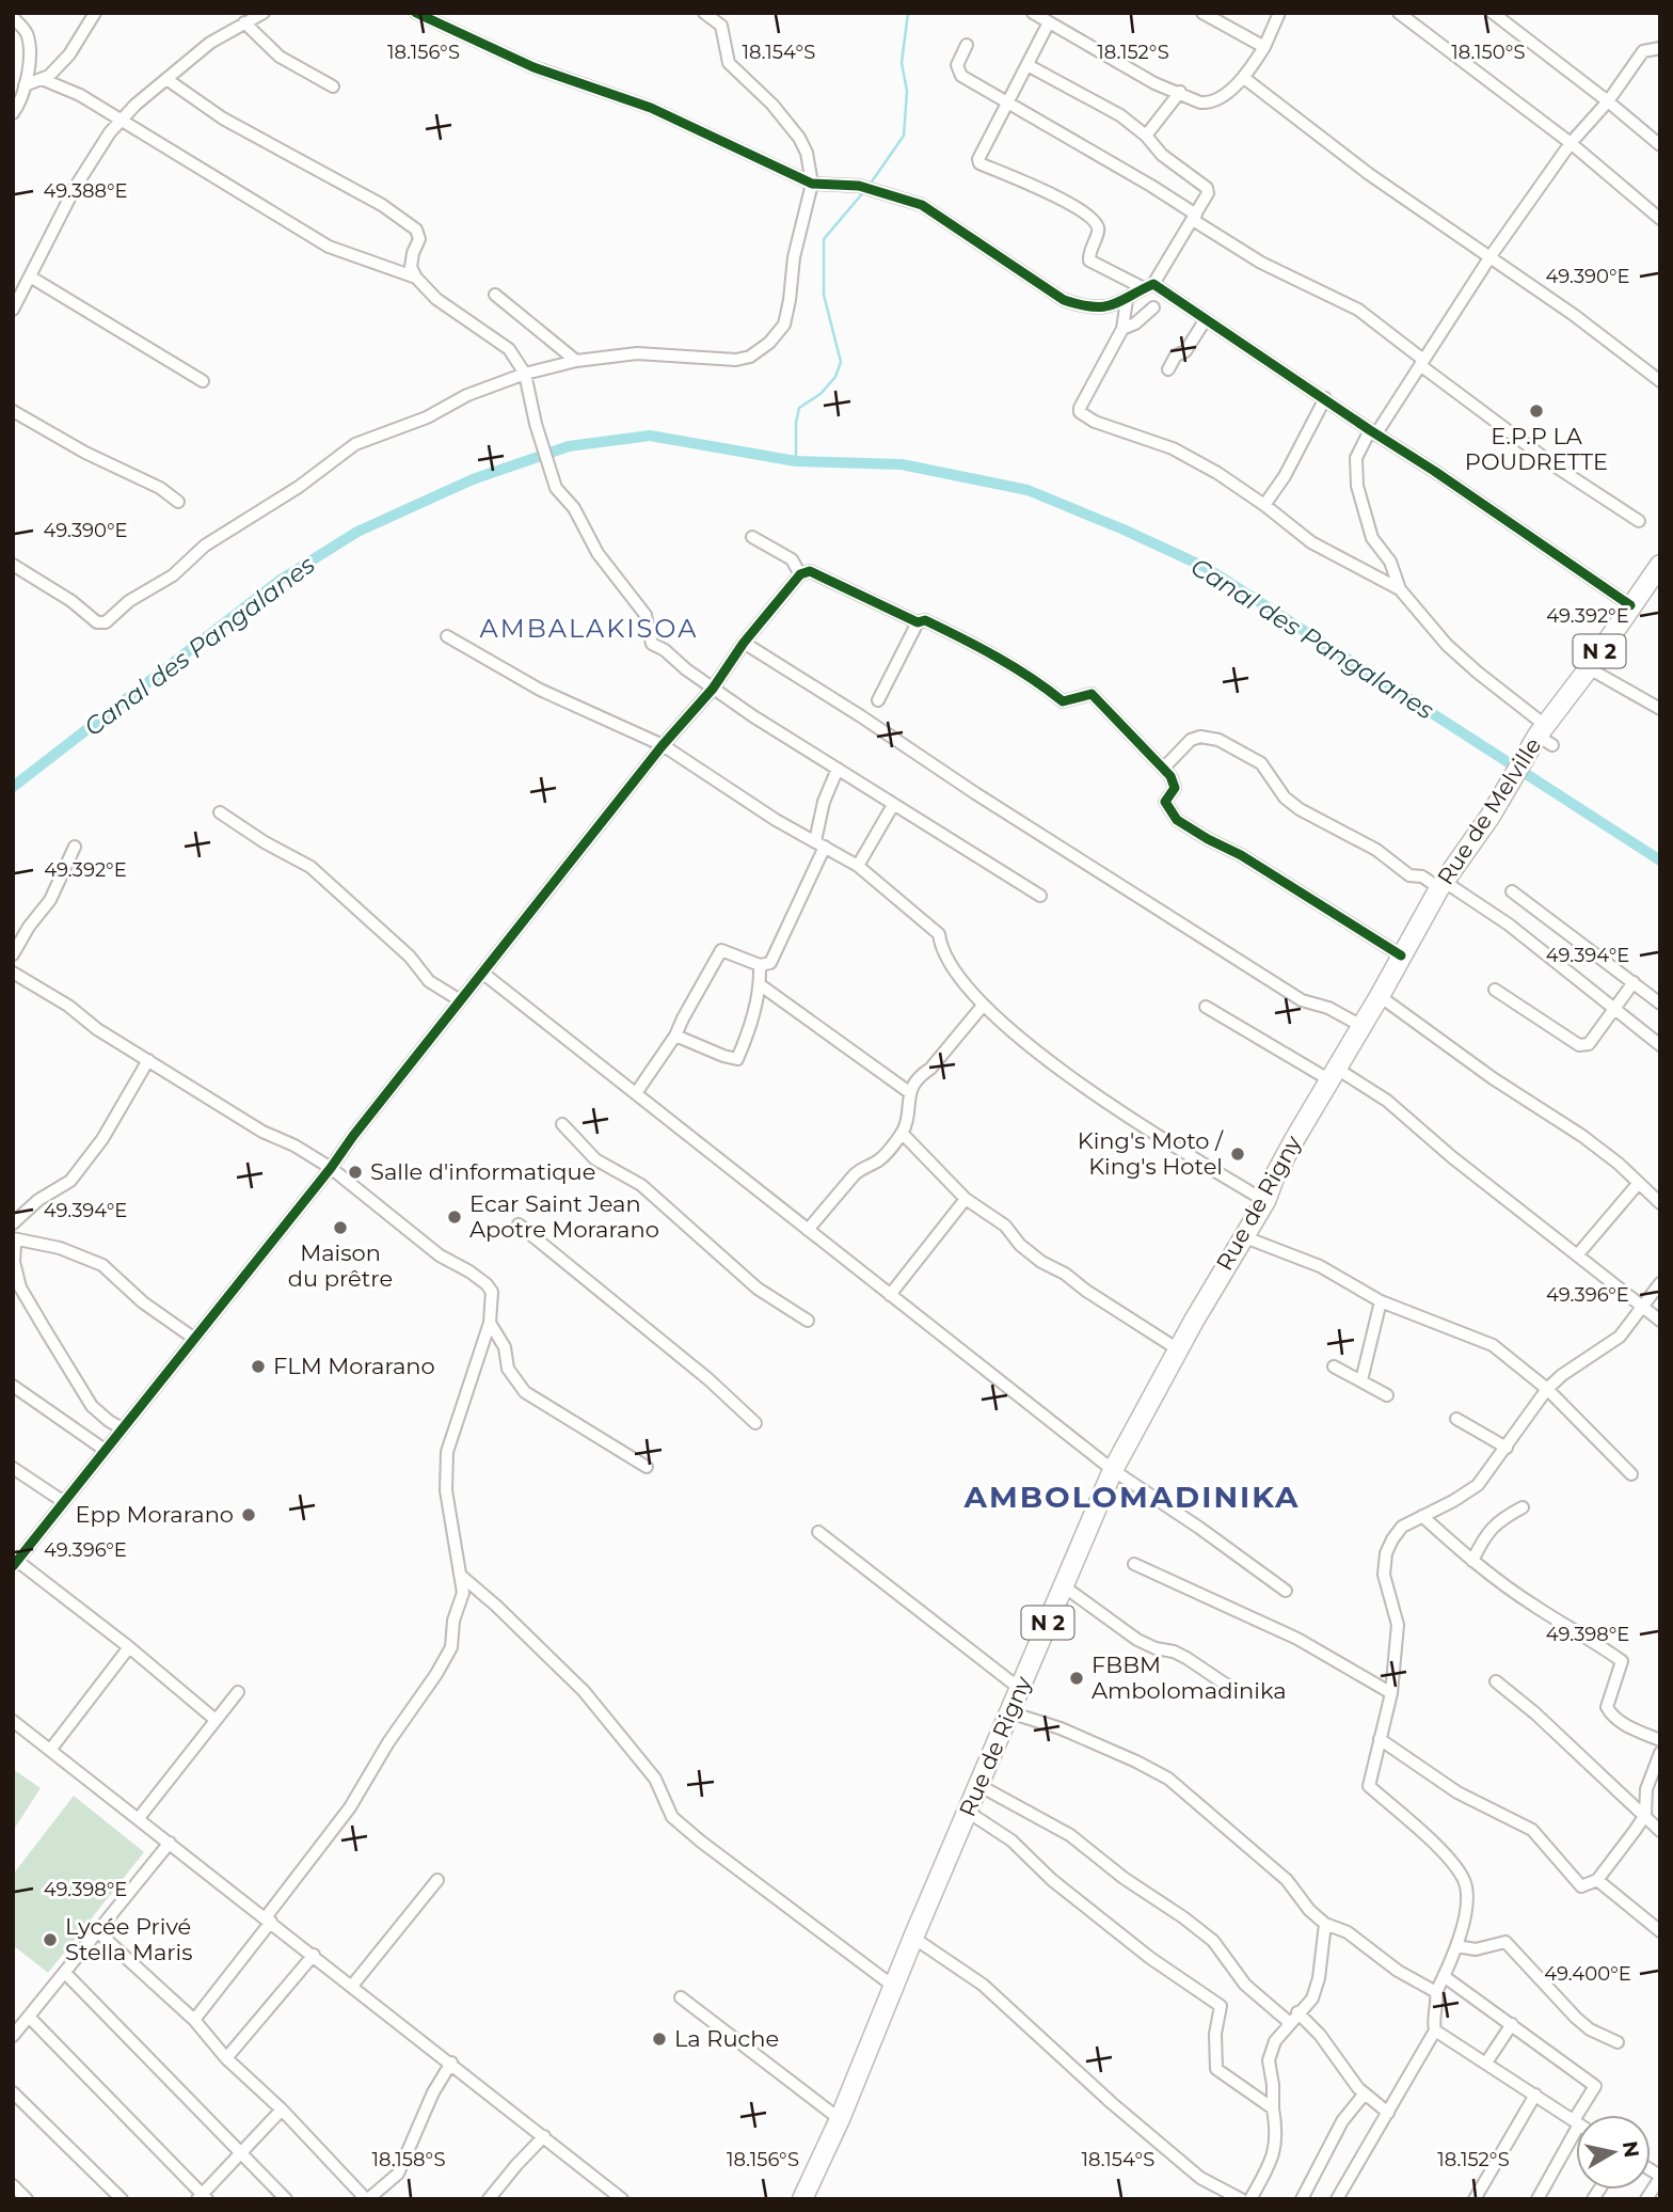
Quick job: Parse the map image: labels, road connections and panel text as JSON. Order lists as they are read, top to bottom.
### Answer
{
  "streets": {
    "main road": ["N 2", "Rue de Melville", "Rue de Rigny"]
  },
  "crossings": [
    ["Rue de Melville", "Rue de Rigny"]
  ],
  "districts": ["AMBALAKISOA", "AMBOLOMADINIKA"],
  "water": ["Canal des Pangalanes"],
  "places": [
    "E.P.P LA POUDRETTE",
    "King's Moto / King's Hotel",
    "Salle d'informatique",
    "Ecar Saint Jean Apotre Morarano",
    "Maison du prêtre",
    "FLM Morarano",
    "Epp Morarano",
    "FBBM Ambolomadinika",
    "Lycée Privé Stella Maris",
    "La Ruche"
  ],
  "north": "right",
  "coordinates": [
    "18.156°S",
    "18.154°S",
    "18.152°S",
    "18.150°S",
    "49.388°E",
    "49.390°E",
    "49.392°E",
    "49.394°E",
    "49.396°E",
    "49.398°E",
    "49.400°E",
    "18.158°S"
  ]
}
